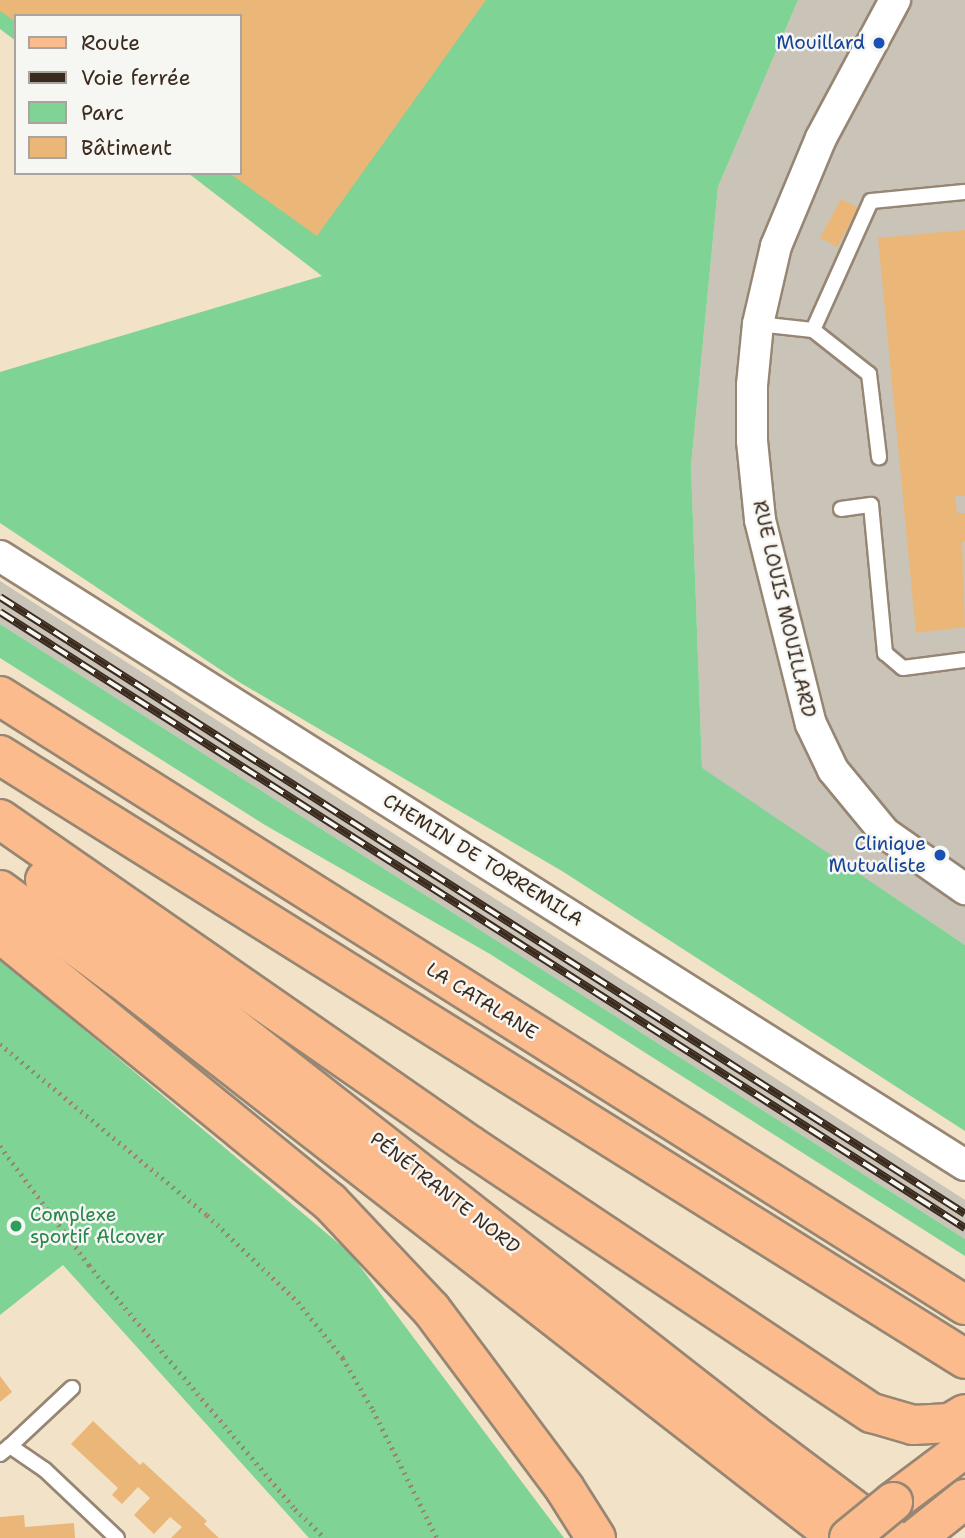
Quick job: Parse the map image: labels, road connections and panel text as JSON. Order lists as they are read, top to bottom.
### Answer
{
  "streets": {
    "main road": ["LA CATALANE", "PÉNÉTRANTE NORD"],
    "street": ["RUE LOUIS MOUILLARD", "CHEMIN DE TORREMILA"]
  },
  "places": ["Mouillard", "Clinique Mutualiste", "Complexe sportif Alcover"],
  "legend": [
    "Route",
    "Voie ferrée",
    "Parc",
    "Bâtiment"
  ]
}
